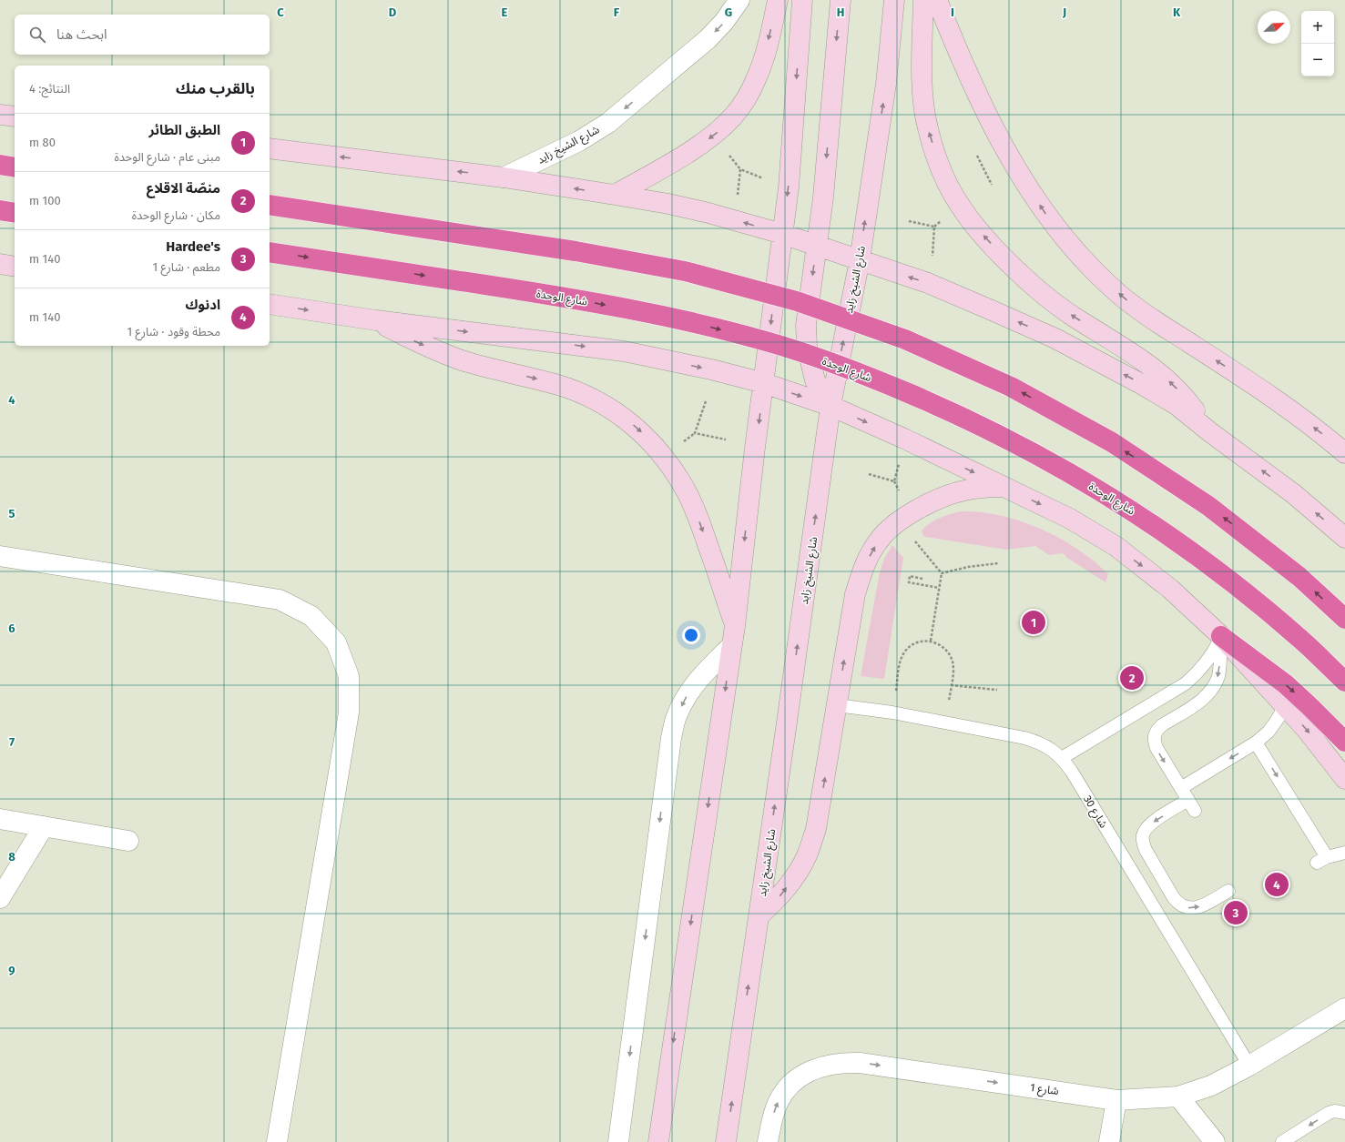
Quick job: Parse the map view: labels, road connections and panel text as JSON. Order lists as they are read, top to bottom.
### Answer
{
  "streets": {
    "highway": ["شارع الوحدة"],
    "main road": ["شارع الشيخ زايد"],
    "street": ["شارع 1"],
    "lane": ["شارع 30"]
  },
  "crossings": [
    ["شارع 30", "شارع 1"]
  ],
  "one_way": ["شارع 1"],
  "north": "top right",
  "page": {
    "map_buttons": ["+", "−"],
    "search": "ابحث هنا",
    "heading": ["بالقرب منك", "النتائج: 4"],
    "list": [
      {
        "mark": "1",
        "name": "الطبق الطائر",
        "note": "مبنى عام · شارع الوحدة",
        "value": "80 m"
      },
      {
        "mark": "2",
        "name": "منصّة الاقلاع",
        "note": "مكان · شارع الوحدة",
        "value": "100 m"
      },
      {
        "mark": "3",
        "name": "Hardee's",
        "note": "مطعم · شارع 1",
        "value": "140 m"
      },
      {
        "mark": "4",
        "name": "ادنوك",
        "note": "محطة وقود · شارع 1",
        "value": "140 m"
      }
    ],
    "pins": [
      "1",
      "2",
      "4",
      "3"
    ]
  },
  "grid": {
    "columns": [
      "C",
      "D",
      "E",
      "F",
      "G",
      "H",
      "I",
      "J",
      "K"
    ],
    "rows": [
      "4",
      "5",
      "6",
      "7",
      "8",
      "9"
    ]
  }
}
